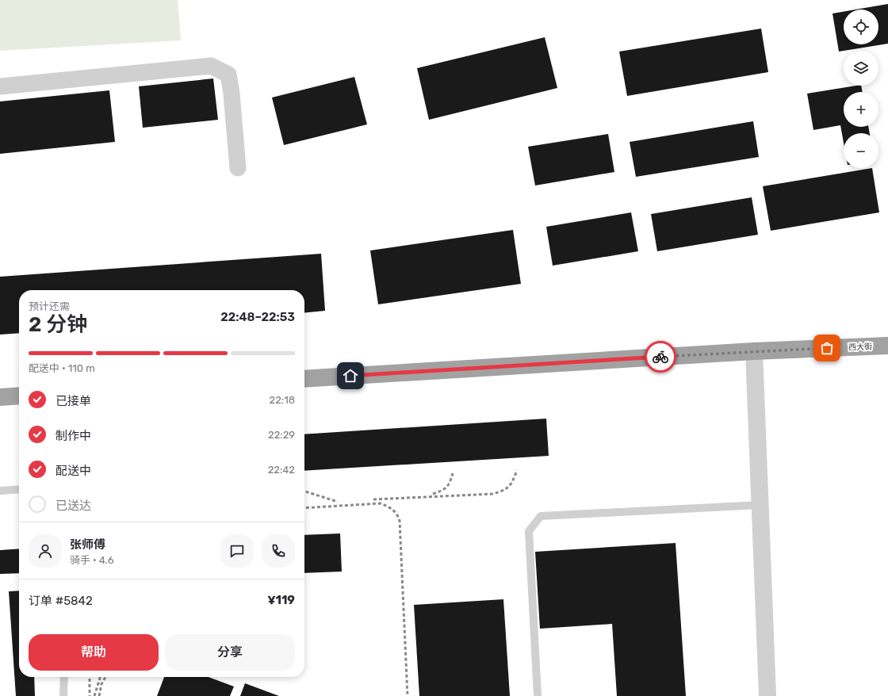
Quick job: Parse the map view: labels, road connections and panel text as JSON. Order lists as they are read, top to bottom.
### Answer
{
  "streets": {
    "highway": ["西大街"]
  },
  "page": {
    "map_buttons": ["+", "−"],
    "heading": ["2 分钟", "预计还需", "22:48–22:53"],
    "panel": [
      "张师傅",
      "骑手 · 4.6",
      "订单 #5842",
      "¥119"
    ],
    "bar": "配送中 · 110 m",
    "list": [
      ["已接单", "22:18"],
      ["制作中", "22:29"],
      ["配送中", "22:42"],
      "已送达"
    ],
    "buttons": ["帮助", "分享"]
  }
}
